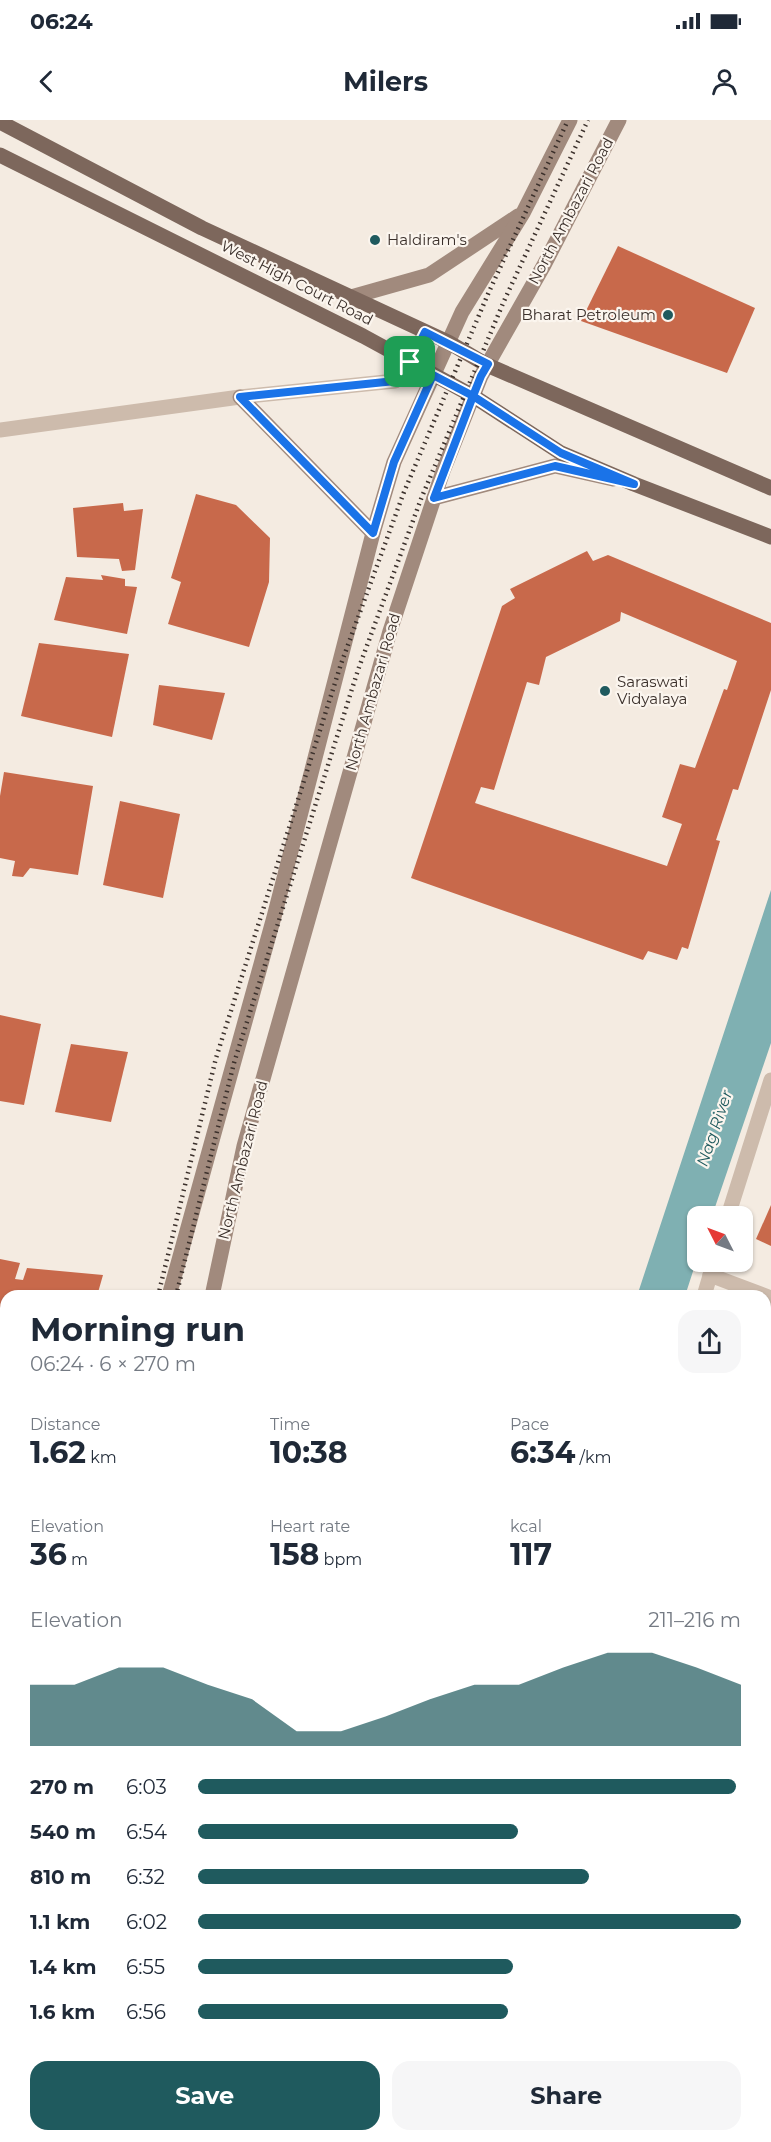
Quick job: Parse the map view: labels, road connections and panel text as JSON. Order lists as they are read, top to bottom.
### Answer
{
  "streets": {
    "main road": ["North Ambazari Road", "West High Court Road"]
  },
  "crossings": [
    ["North Ambazari Road", "West High Court Road"]
  ],
  "water": ["Nag River"],
  "places": ["Haldiram's", "Bharat Petroleum", "Saraswati Vidyalaya"],
  "north": "top left",
  "page": {
    "status": "06:24",
    "header": "Milers",
    "heading": ["Morning run", "06:24 · 6 × 270 m"],
    "stats": [
      ["Distance", "1.62 km"],
      ["Time", "10:38"],
      ["Pace", "6:34 /km"],
      ["Elevation", "36 m"],
      ["Heart rate", "158 bpm"],
      ["kcal", "117"]
    ],
    "chart": ["Elevation", "211–216 m"],
    "list": [
      {
        "name": "270 m",
        "note": "6:03"
      },
      {
        "name": "540 m",
        "note": "6:54"
      },
      {
        "name": "810 m",
        "note": "6:32"
      },
      {
        "name": "1.1 km",
        "note": "6:02"
      },
      {
        "name": "1.4 km",
        "note": "6:55"
      },
      {
        "name": "1.6 km",
        "note": "6:56"
      }
    ],
    "buttons": ["Save", "Share"]
  }
}
